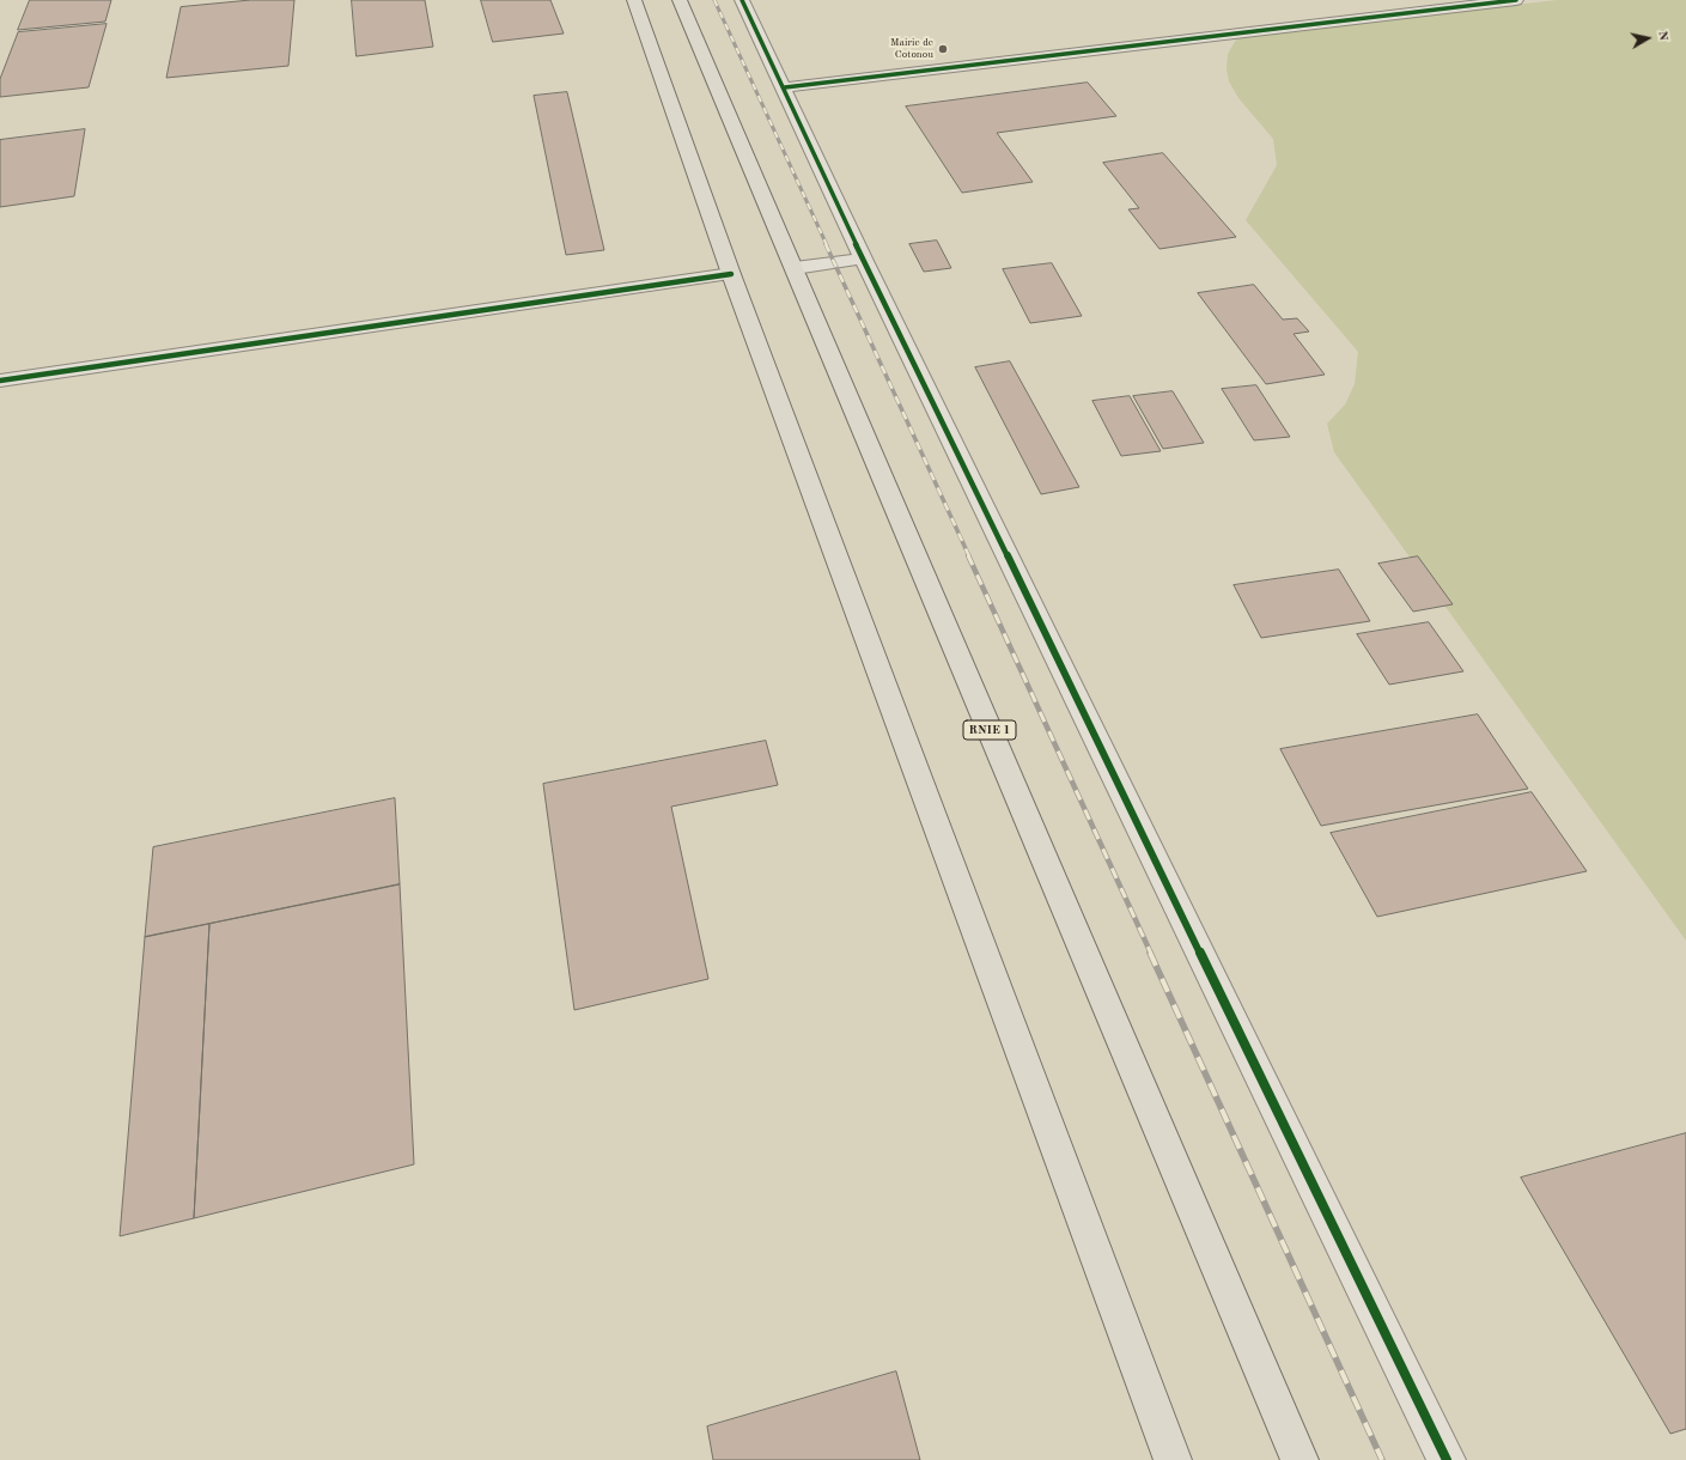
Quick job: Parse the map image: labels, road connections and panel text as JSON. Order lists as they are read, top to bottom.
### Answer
{
  "streets": {
    "highway": ["RNIE 1"]
  },
  "places": ["Mairie de Cotonou"],
  "north": "right"
}
